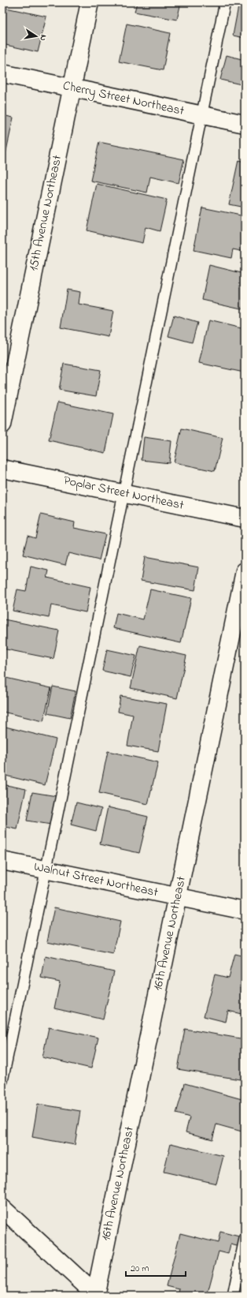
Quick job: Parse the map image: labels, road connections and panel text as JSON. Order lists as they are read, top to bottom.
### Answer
{
  "streets": {
    "street": [
      "Cherry Street Northeast",
      "15th Avenue Northeast",
      "Poplar Street Northeast",
      "Walnut Street Northeast",
      "16th Avenue Northeast"
    ]
  },
  "crossings": [
    ["Cherry Street Northeast", "15th Avenue Northeast"],
    ["Walnut Street Northeast", "16th Avenue Northeast"]
  ],
  "scale_bar": "20 m",
  "north": "right"
}
